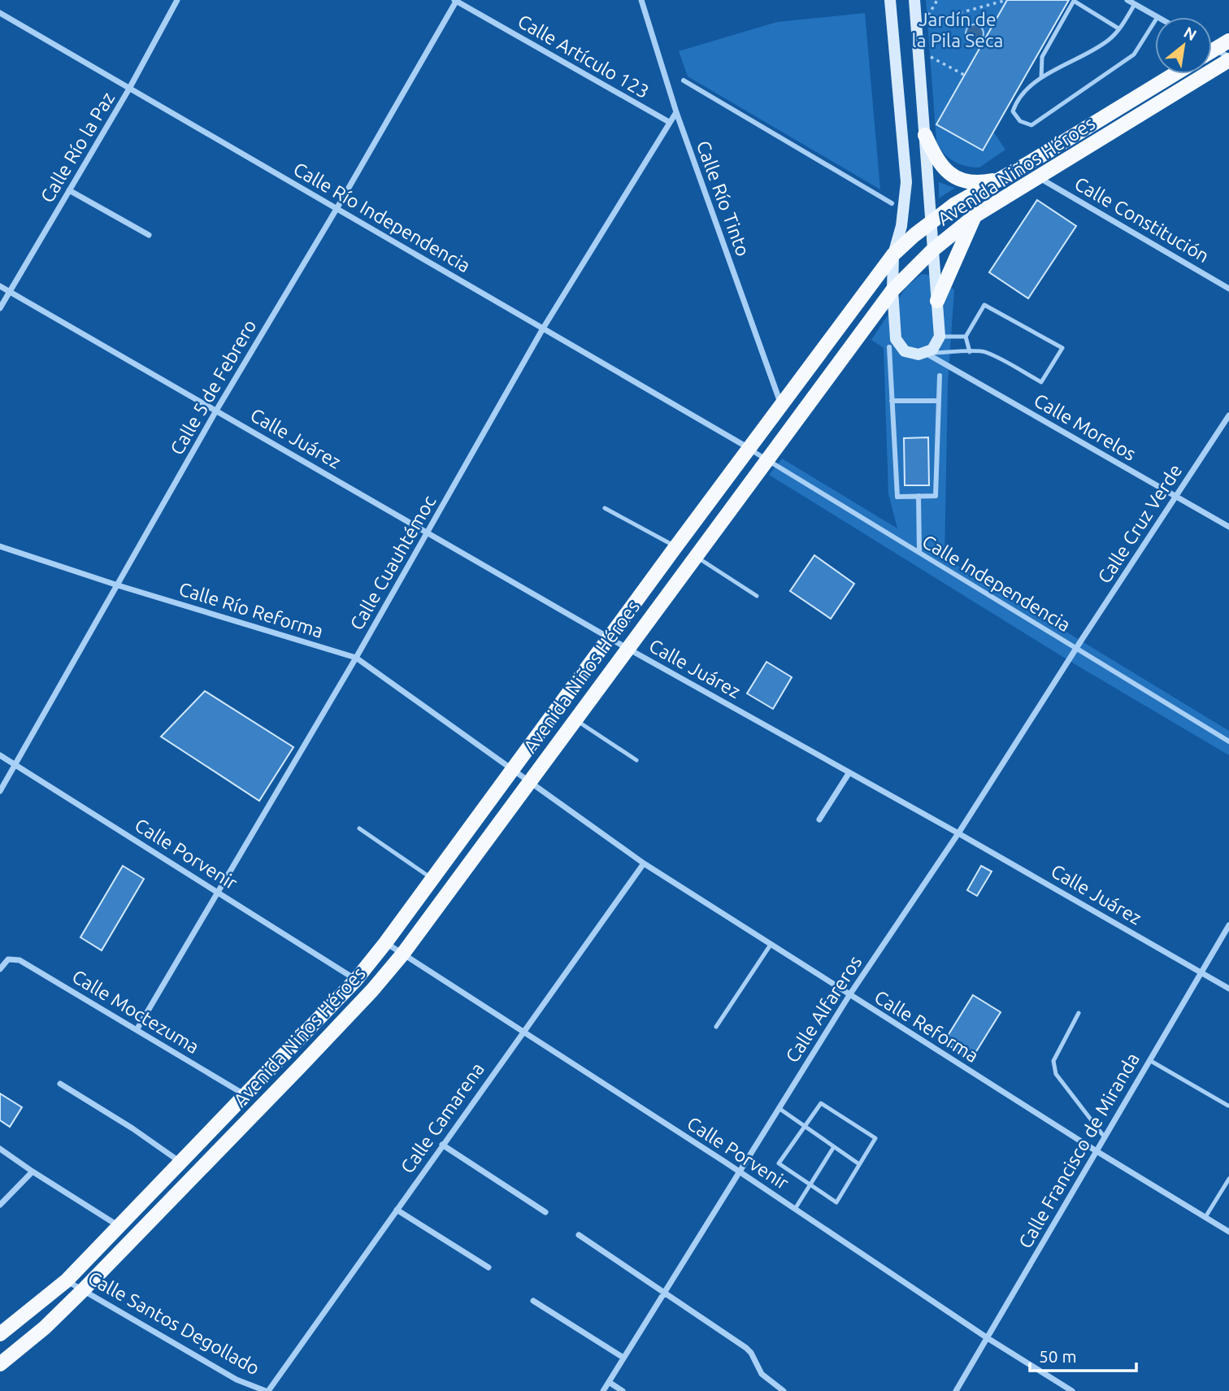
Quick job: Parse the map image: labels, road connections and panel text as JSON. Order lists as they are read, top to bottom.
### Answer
{
  "streets": {
    "main road": ["Avenida Niños Héroes"],
    "street": [
      "Calle Artículo 123",
      "Calle Río la Paz",
      "Calle Río Tinto",
      "Calle Río Independencia",
      "Calle Constitución",
      "Calle 5 de Febrero",
      "Calle Morelos",
      "Calle Juárez",
      "Calle Cruz Verde",
      "Calle Cuauhtémoc",
      "Calle Independencia",
      "Calle Río Reforma",
      "Calle Porvenir",
      "Calle Alfareros",
      "Calle Moctezuma",
      "Calle Reforma",
      "Calle Camarena",
      "Calle Francisco de Miranda",
      "Calle Santos Degollado"
    ]
  },
  "crossings": [
    ["Calle Artículo 123", "Calle 5 de Febrero"],
    ["Calle Artículo 123", "Calle Cuauhtémoc"],
    ["Calle Río la Paz", "Calle Río Independencia"],
    ["Calle Río la Paz", "Calle Juárez"],
    ["Avenida Niños Héroes", "Calle Río Tinto"],
    ["Avenida Niños Héroes", "Calle Río Independencia"],
    ["Avenida Niños Héroes", "Calle Constitución"],
    ["Avenida Niños Héroes", "Calle Juárez"],
    ["Avenida Niños Héroes", "Calle Independencia"],
    ["Avenida Niños Héroes", "Calle Río Reforma"],
    ["Avenida Niños Héroes", "Calle Porvenir"],
    ["Avenida Niños Héroes", "Calle Moctezuma"],
    ["Avenida Niños Héroes", "Calle Reforma"],
    ["Avenida Niños Héroes", "Calle Santos Degollado"],
    ["Calle Río Tinto", "Calle Cuauhtémoc"],
    ["Calle Río Independencia", "Calle 5 de Febrero"],
    ["Calle Río Independencia", "Calle Cuauhtémoc"],
    ["Calle Río Independencia", "Calle Independencia"],
    ["Calle 5 de Febrero", "Calle Juárez"],
    ["Calle 5 de Febrero", "Calle Río Reforma"],
    ["Calle 5 de Febrero", "Calle Porvenir"],
    ["Calle Morelos", "Calle Cruz Verde"],
    ["Calle Juárez", "Calle Cuauhtémoc"],
    ["Calle Juárez", "Calle Alfareros"],
    ["Calle Juárez", "Calle Francisco de Miranda"],
    ["Calle Cruz Verde", "Calle Independencia"],
    ["Calle Cruz Verde", "Calle Alfareros"],
    ["Calle Cuauhtémoc", "Calle Río Reforma"],
    ["Calle Cuauhtémoc", "Calle Porvenir"],
    ["Calle Cuauhtémoc", "Calle Moctezuma"],
    ["Calle Independencia", "Calle Alfareros"],
    ["Calle Río Reforma", "Calle Reforma"],
    ["Calle Porvenir", "Calle Alfareros"],
    ["Calle Porvenir", "Calle Camarena"],
    ["Calle Porvenir", "Calle Francisco de Miranda"],
    ["Calle Alfareros", "Calle Reforma"],
    ["Calle Reforma", "Calle Camarena"],
    ["Calle Reforma", "Calle Francisco de Miranda"],
    ["Calle Camarena", "Calle Santos Degollado"]
  ],
  "parks": ["Jardín de la Pila Seca"],
  "scale_bar": "50 m",
  "north": "top right"
}
